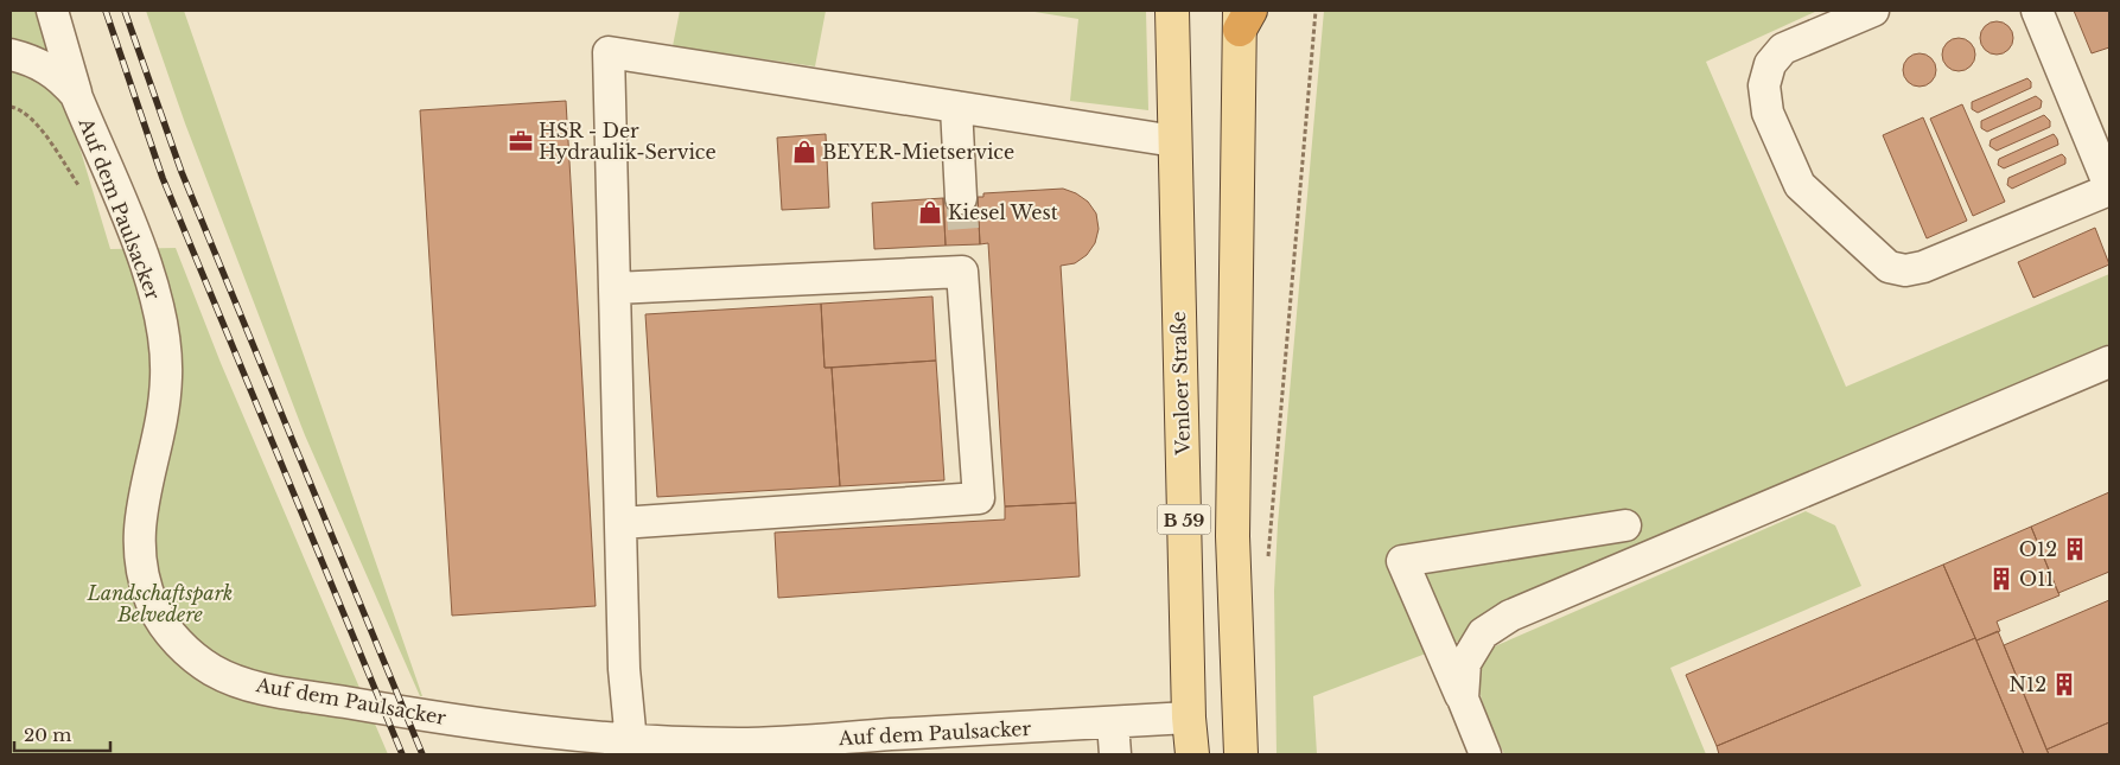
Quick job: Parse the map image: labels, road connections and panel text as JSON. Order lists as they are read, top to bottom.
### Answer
{
  "streets": {
    "main road": ["Venloer Straße", "B 59"],
    "street": ["Auf dem Paulsacker"]
  },
  "crossings": [
    ["Auf dem Paulsacker", "Venloer Straße"]
  ],
  "parks": ["Landschaftspark Belvedere"],
  "places": {
    "office": ["HSR - Der Hydraulik-Service"],
    "shop": ["BEYER-Mietservice", "Kiesel West"],
    "building": ["O12", "O11", "N12"]
  },
  "scale_bar": "20 m"
}
